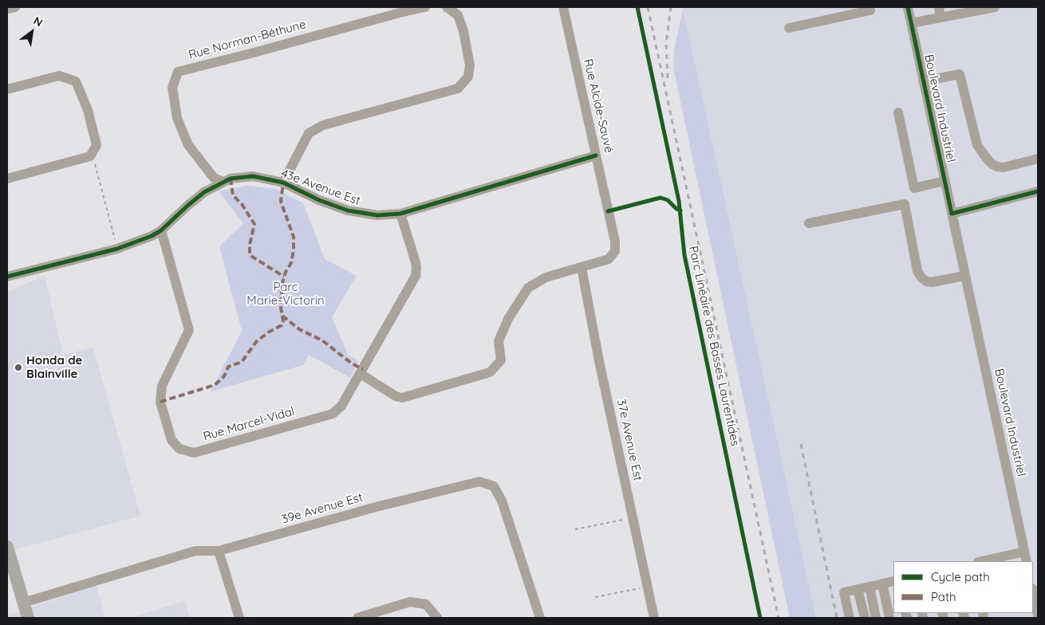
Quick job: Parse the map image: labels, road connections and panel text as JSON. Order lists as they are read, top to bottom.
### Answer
{
  "streets": {
    "street": [
      "Rue Norman-Béthune",
      "Rue Alcide-Sauvé",
      "Boulevard Industriel",
      "43e Avenue Est",
      "Rue Marcel-Vidal",
      "37e Avenue Est",
      "39e Avenue Est"
    ],
    "cycle path": ["Parc Linéaire des Basses Laurentides"]
  },
  "crossings": [
    ["Rue Norman-Béthune", "43e Avenue Est"],
    ["Rue Alcide-Sauvé", "43e Avenue Est"],
    ["Rue Alcide-Sauvé", "37e Avenue Est"],
    ["43e Avenue Est", "Rue Marcel-Vidal"]
  ],
  "parks": ["Parc Marie-Victorin"],
  "places": ["Honda de Blainville"],
  "legend": ["Cycle path", "Path"],
  "north": "top right"
}
